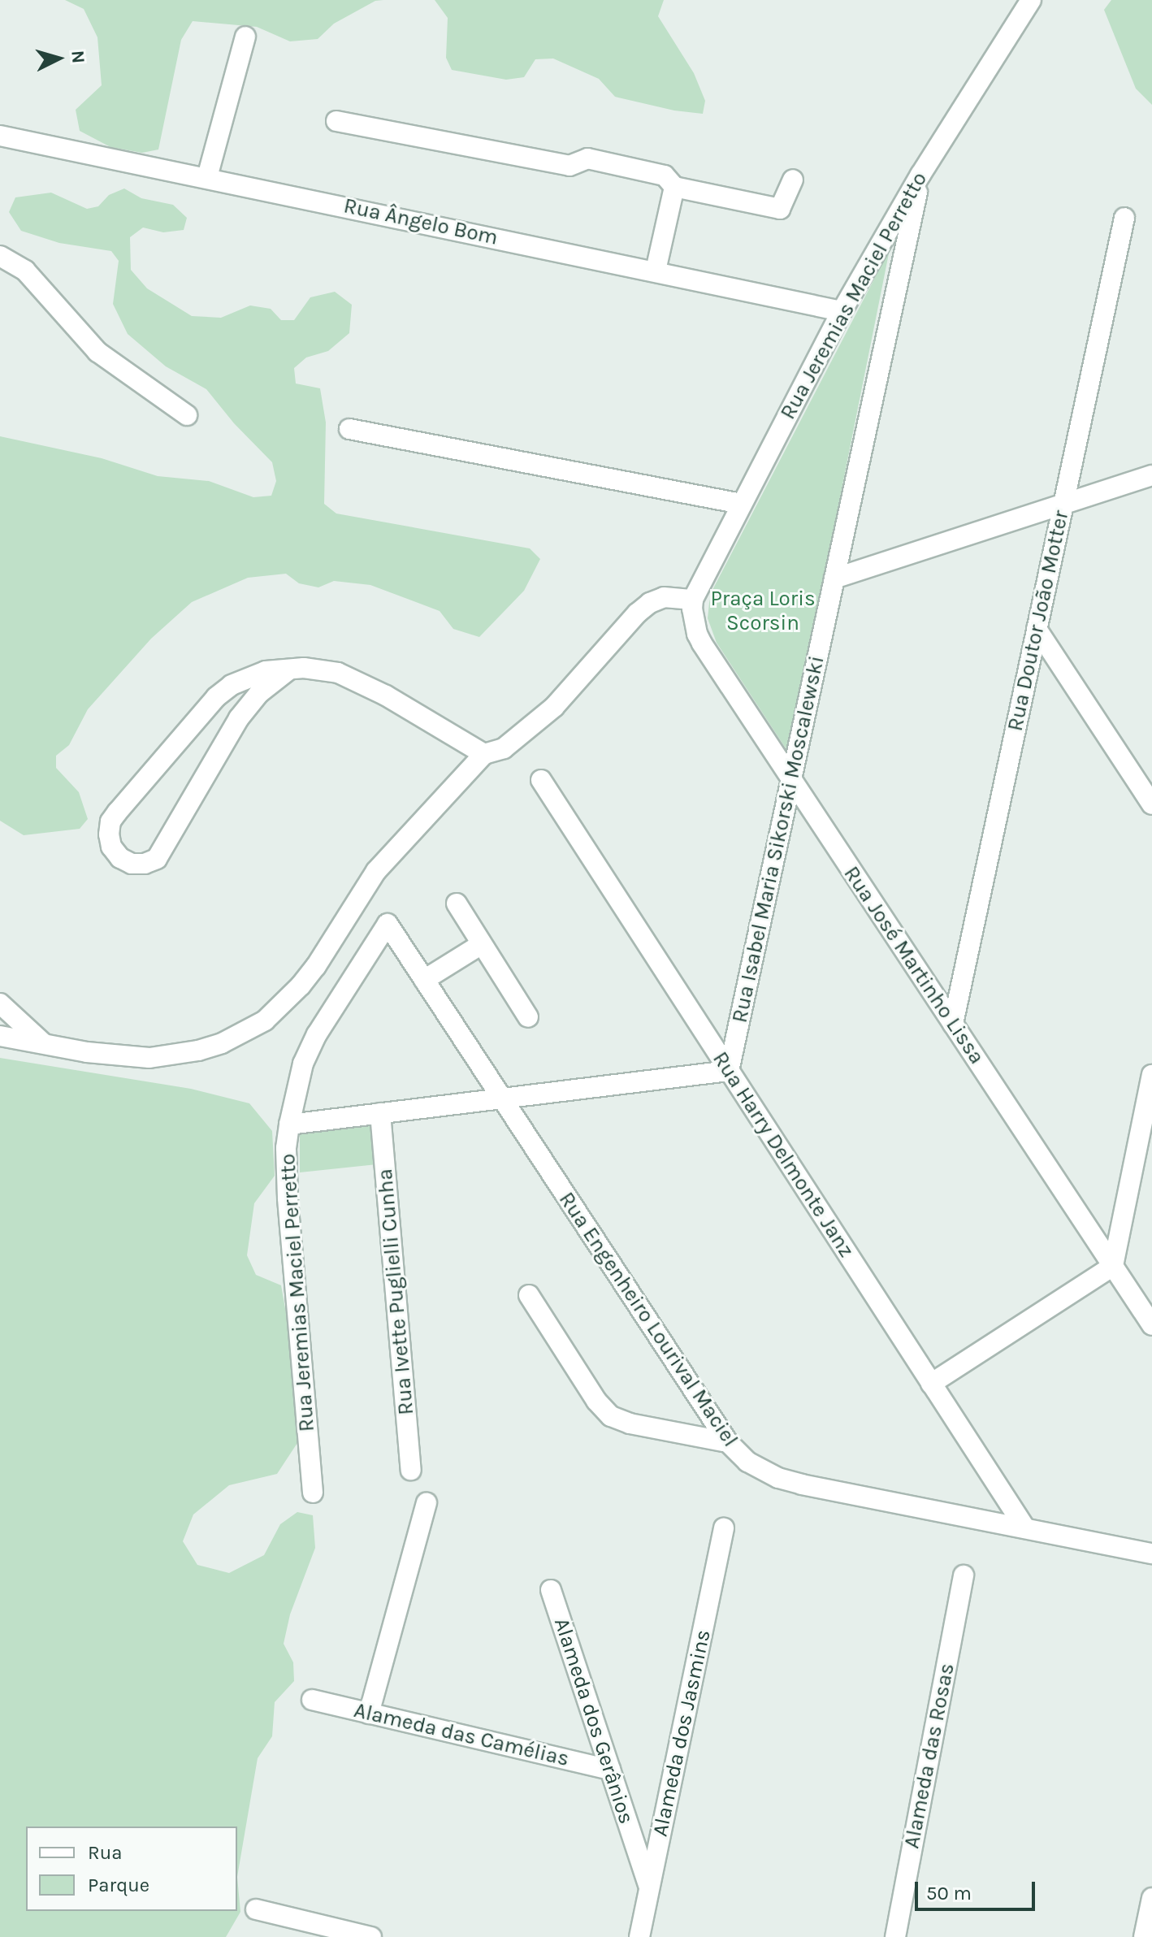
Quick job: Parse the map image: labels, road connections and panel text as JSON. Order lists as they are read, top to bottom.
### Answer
{
  "streets": {
    "street": [
      "Rua Ângelo Bom",
      "Rua Jeremias Maciel Perretto",
      "Rua Doutor João Motter",
      "Rua Isabel Maria Sikorski Moscalewski",
      "Rua José Martinho Lissa",
      "Rua Harry Delmonte Janz",
      "Rua Ivette Puglielli Cunha",
      "Rua Engenheiro Lourival Maciel",
      "Alameda dos Gerânios",
      "Alameda dos Jasmins",
      "Alameda das Camélias",
      "Alameda das Rosas"
    ]
  },
  "crossings": [
    ["Rua Ângelo Bom", "Rua Jeremias Maciel Perretto"],
    ["Rua Jeremias Maciel Perretto", "Rua Isabel Maria Sikorski Moscalewski"],
    ["Rua Jeremias Maciel Perretto", "Rua José Martinho Lissa"],
    ["Rua Jeremias Maciel Perretto", "Rua Engenheiro Lourival Maciel"],
    ["Rua Doutor João Motter", "Rua José Martinho Lissa"],
    ["Rua Isabel Maria Sikorski Moscalewski", "Rua José Martinho Lissa"],
    ["Rua Isabel Maria Sikorski Moscalewski", "Rua Harry Delmonte Janz"],
    ["Rua Harry Delmonte Janz", "Rua Engenheiro Lourival Maciel"],
    ["Alameda dos Gerânios", "Alameda dos Jasmins"],
    ["Alameda dos Gerânios", "Alameda das Camélias"]
  ],
  "parks": ["Praça Loris Scorsin"],
  "legend": ["Rua", "Parque"],
  "scale_bar": "50 m",
  "north": "right"
}
